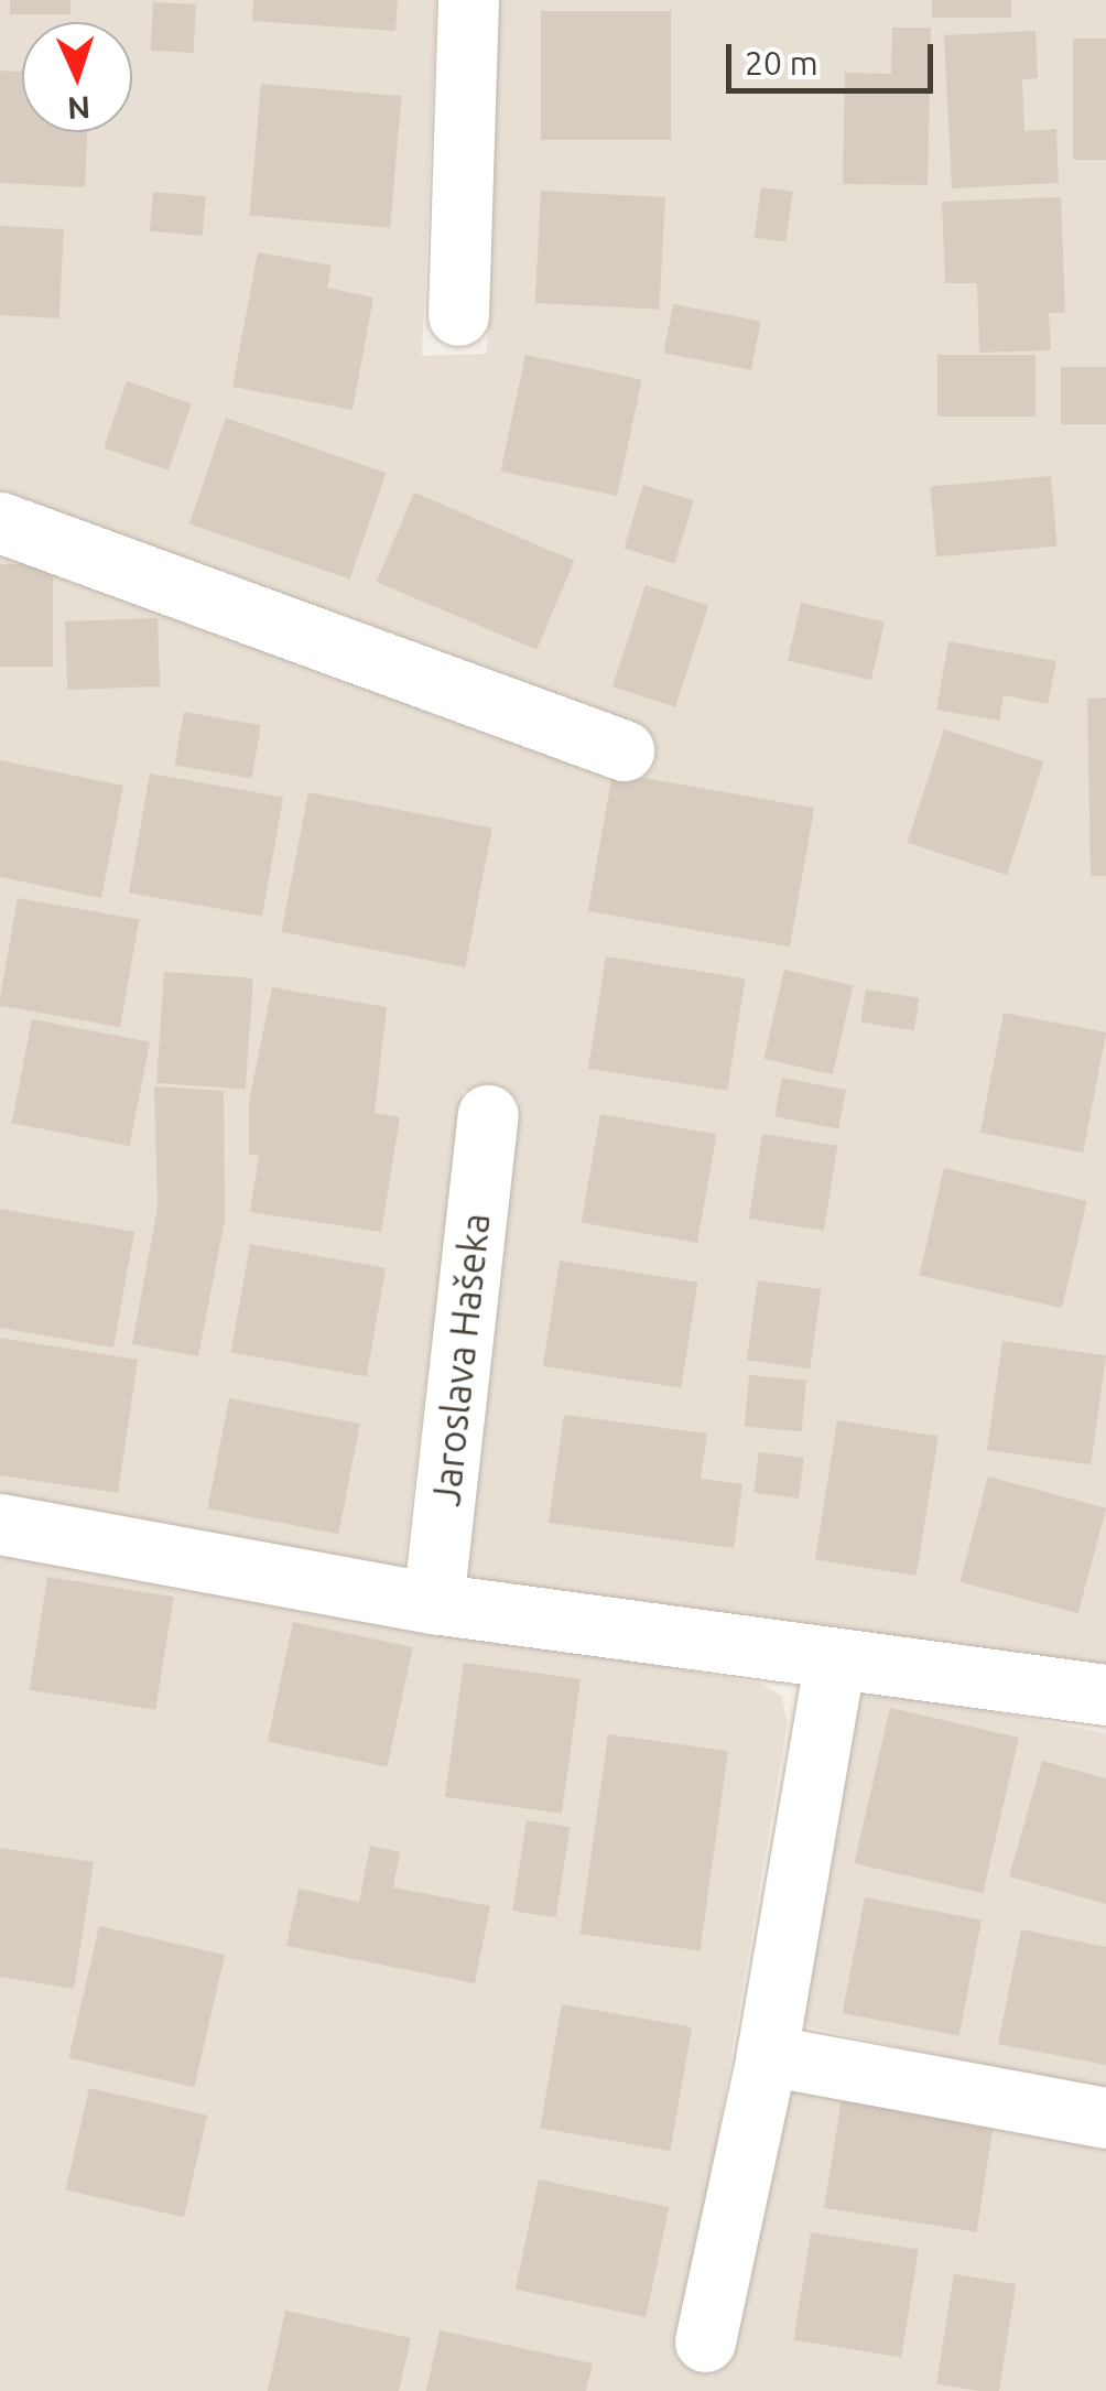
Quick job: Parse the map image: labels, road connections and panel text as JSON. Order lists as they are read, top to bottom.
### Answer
{
  "streets": {
    "street": ["Jaroslava Hašeka"]
  },
  "scale_bar": "20 m",
  "north": "bottom"
}
